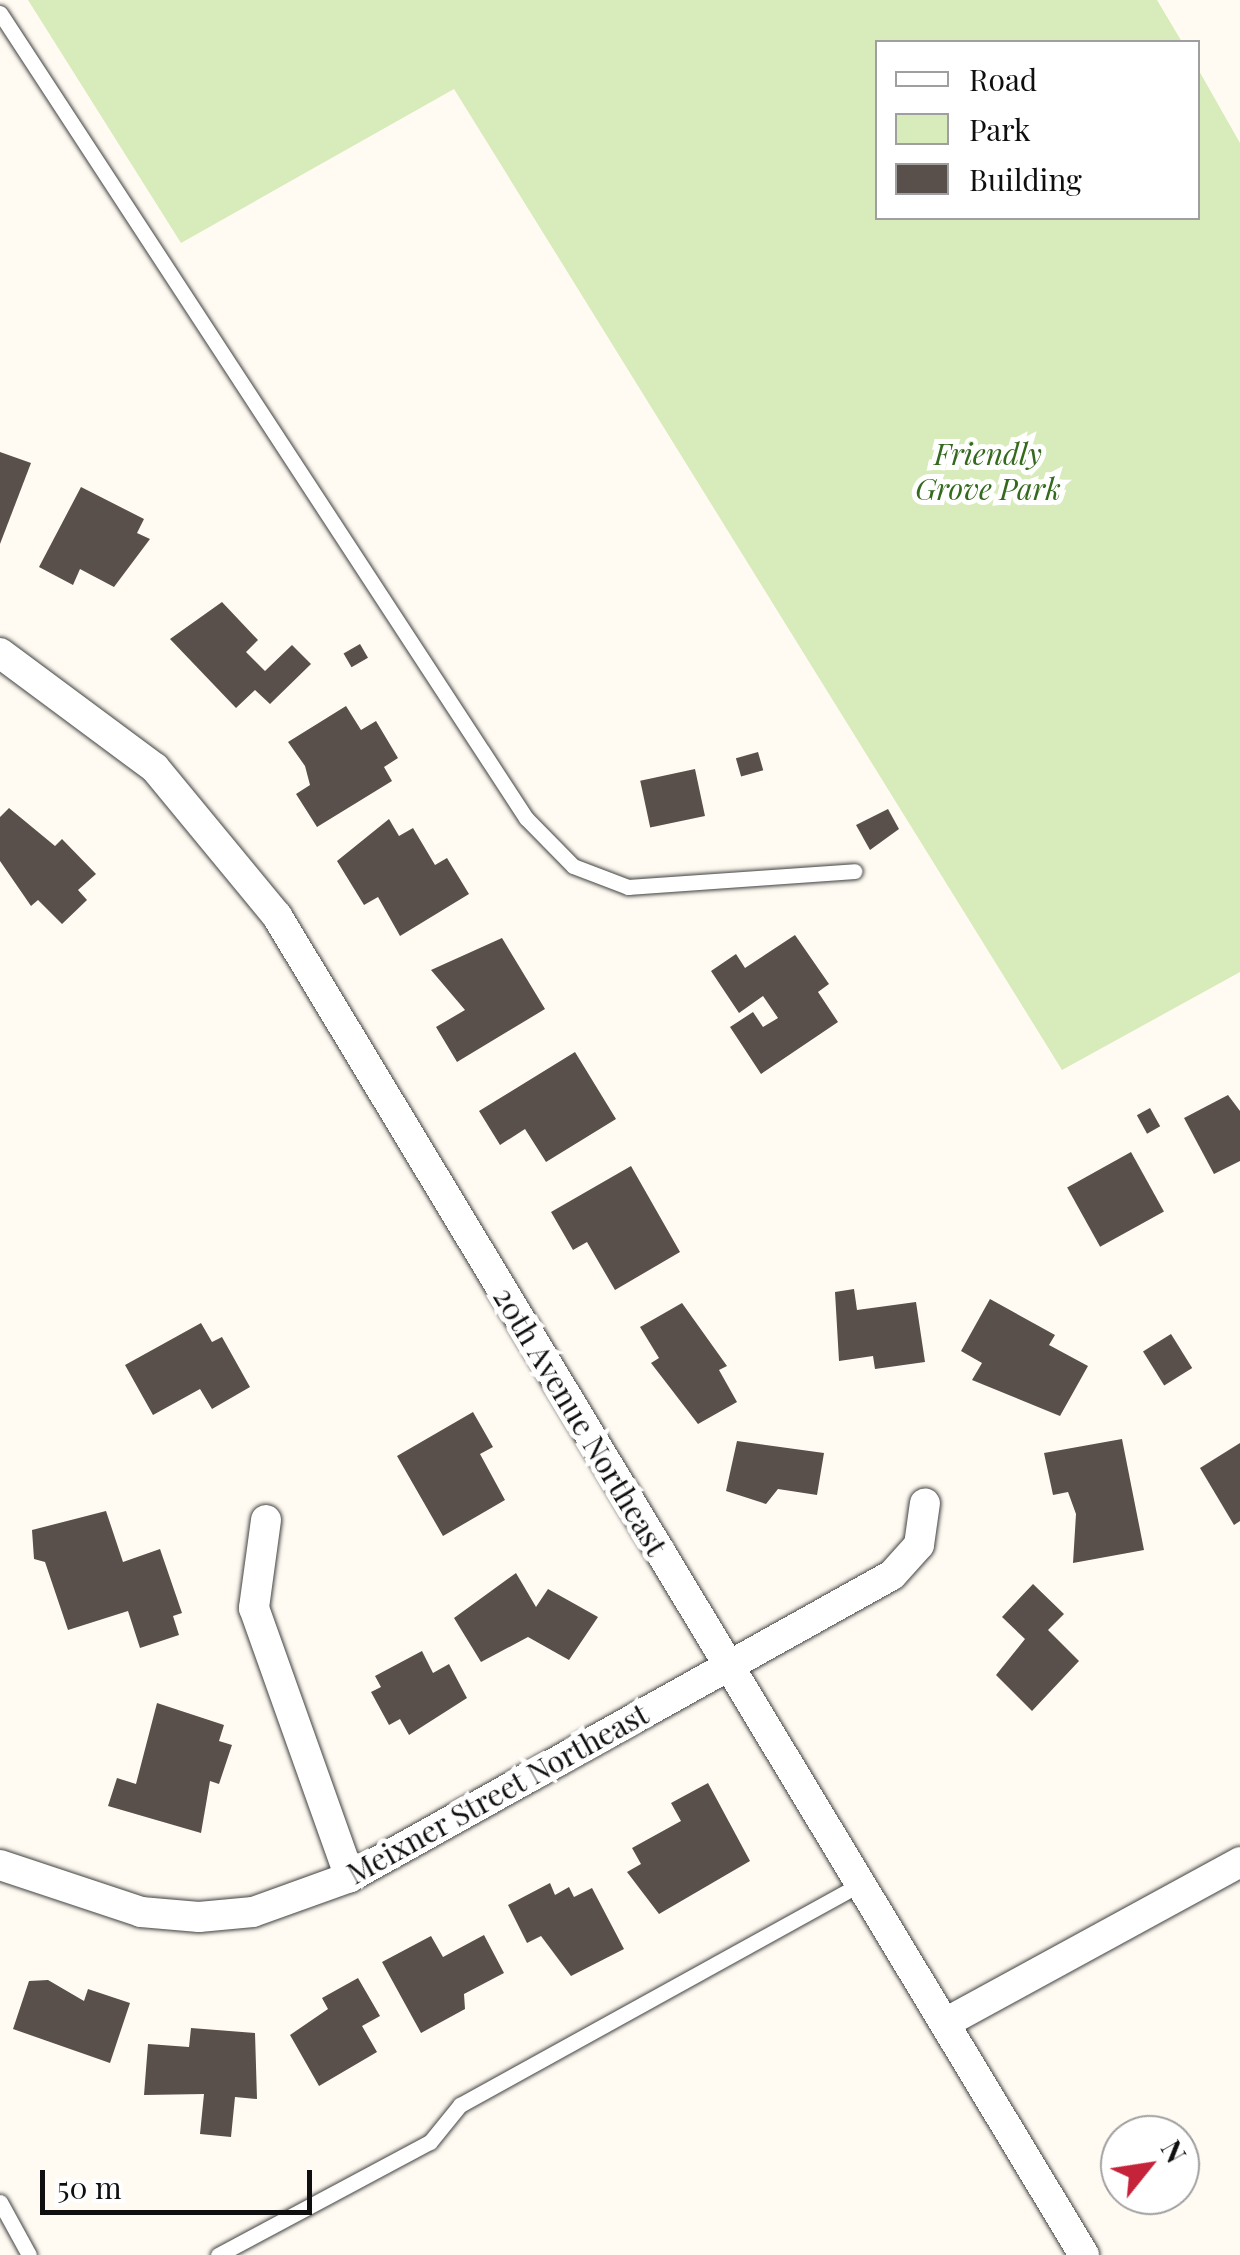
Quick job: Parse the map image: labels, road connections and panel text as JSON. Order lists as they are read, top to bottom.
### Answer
{
  "streets": {
    "street": ["20th Avenue Northeast", "Meixner Street Northeast"]
  },
  "crossings": [
    ["20th Avenue Northeast", "Meixner Street Northeast"]
  ],
  "parks": ["Friendly Grove Park"],
  "legend": ["Road", "Park", "Building"],
  "scale_bar": "50 m",
  "north": "top right"
}
